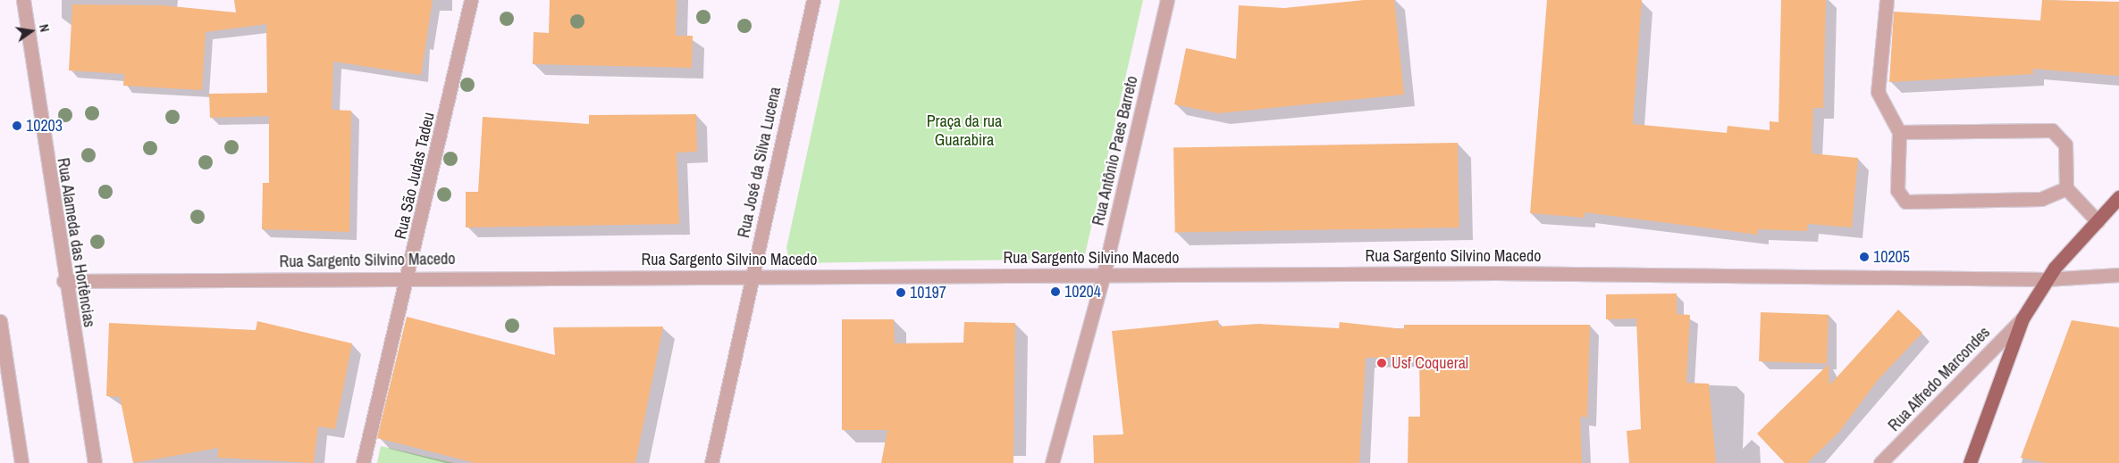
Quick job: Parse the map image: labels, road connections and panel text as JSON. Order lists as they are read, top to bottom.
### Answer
{
  "streets": {
    "street": [
      "Rua Antônio Paes Barreto",
      "Rua José da Silva Lucena",
      "Rua São Judas Tadeu",
      "Rua Alameda das Hortências",
      "Rua Sargento Silvino Macedo",
      "Rua Alfredo Marcondes"
    ]
  },
  "crossings": [
    ["Rua Antônio Paes Barreto", "Rua Sargento Silvino Macedo"],
    ["Rua José da Silva Lucena", "Rua Sargento Silvino Macedo"],
    ["Rua São Judas Tadeu", "Rua Sargento Silvino Macedo"],
    ["Rua Alameda das Hortências", "Rua Sargento Silvino Macedo"]
  ],
  "parks": ["Praça da rua Guarabira"],
  "places": [
    "10203",
    "10205",
    "10204",
    "10197",
    "Usf Coqueral"
  ],
  "north": "right"
}
